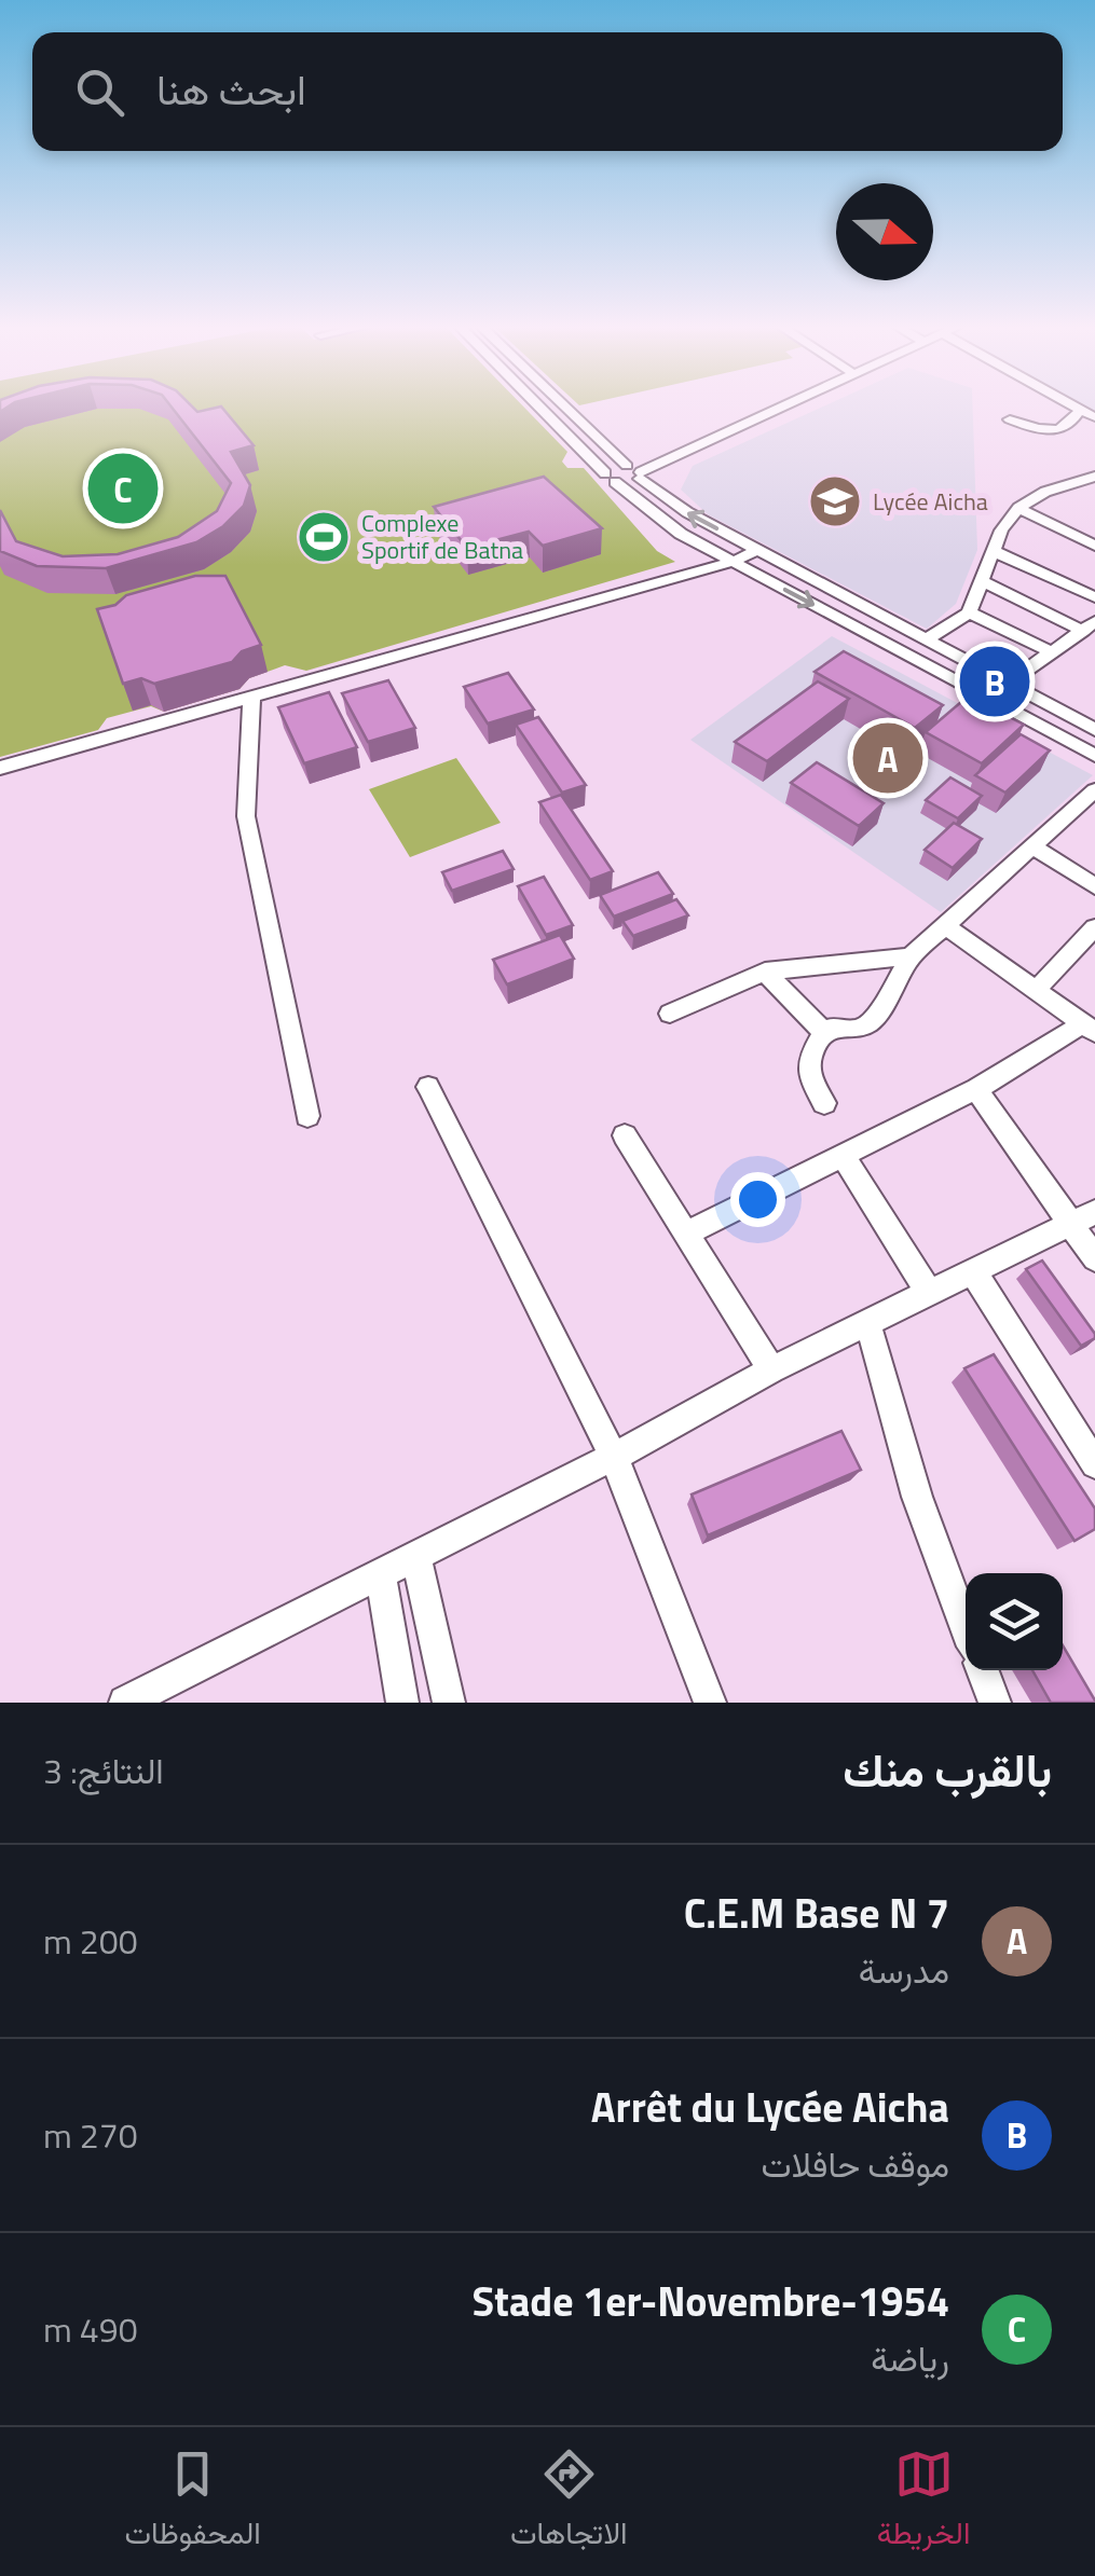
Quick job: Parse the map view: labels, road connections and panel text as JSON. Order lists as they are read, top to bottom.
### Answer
{
  "places": {
    "school or university": ["Lycée Aicha"],
    "sports": ["Complexe Sportif de Batna"]
  },
  "north": "right",
  "page": {
    "search": "ابحث هنا",
    "pins": ["C", "B", "A"],
    "heading": ["بالقرب منك", "النتائج: 3"],
    "list": [
      {
        "mark": "A",
        "name": "C.E.M Base N 7",
        "note": "مدرسة",
        "value": "200 m"
      },
      {
        "mark": "B",
        "name": "Arrêt du Lycée Aicha",
        "note": "موقف حافلات",
        "value": "270 m"
      },
      {
        "mark": "C",
        "name": "Stade 1er-Novembre-1954",
        "note": "رياضة",
        "value": "490 m"
      }
    ],
    "nav": ["الخريطة", "الاتجاهات", "المحفوظات"]
  }
}
